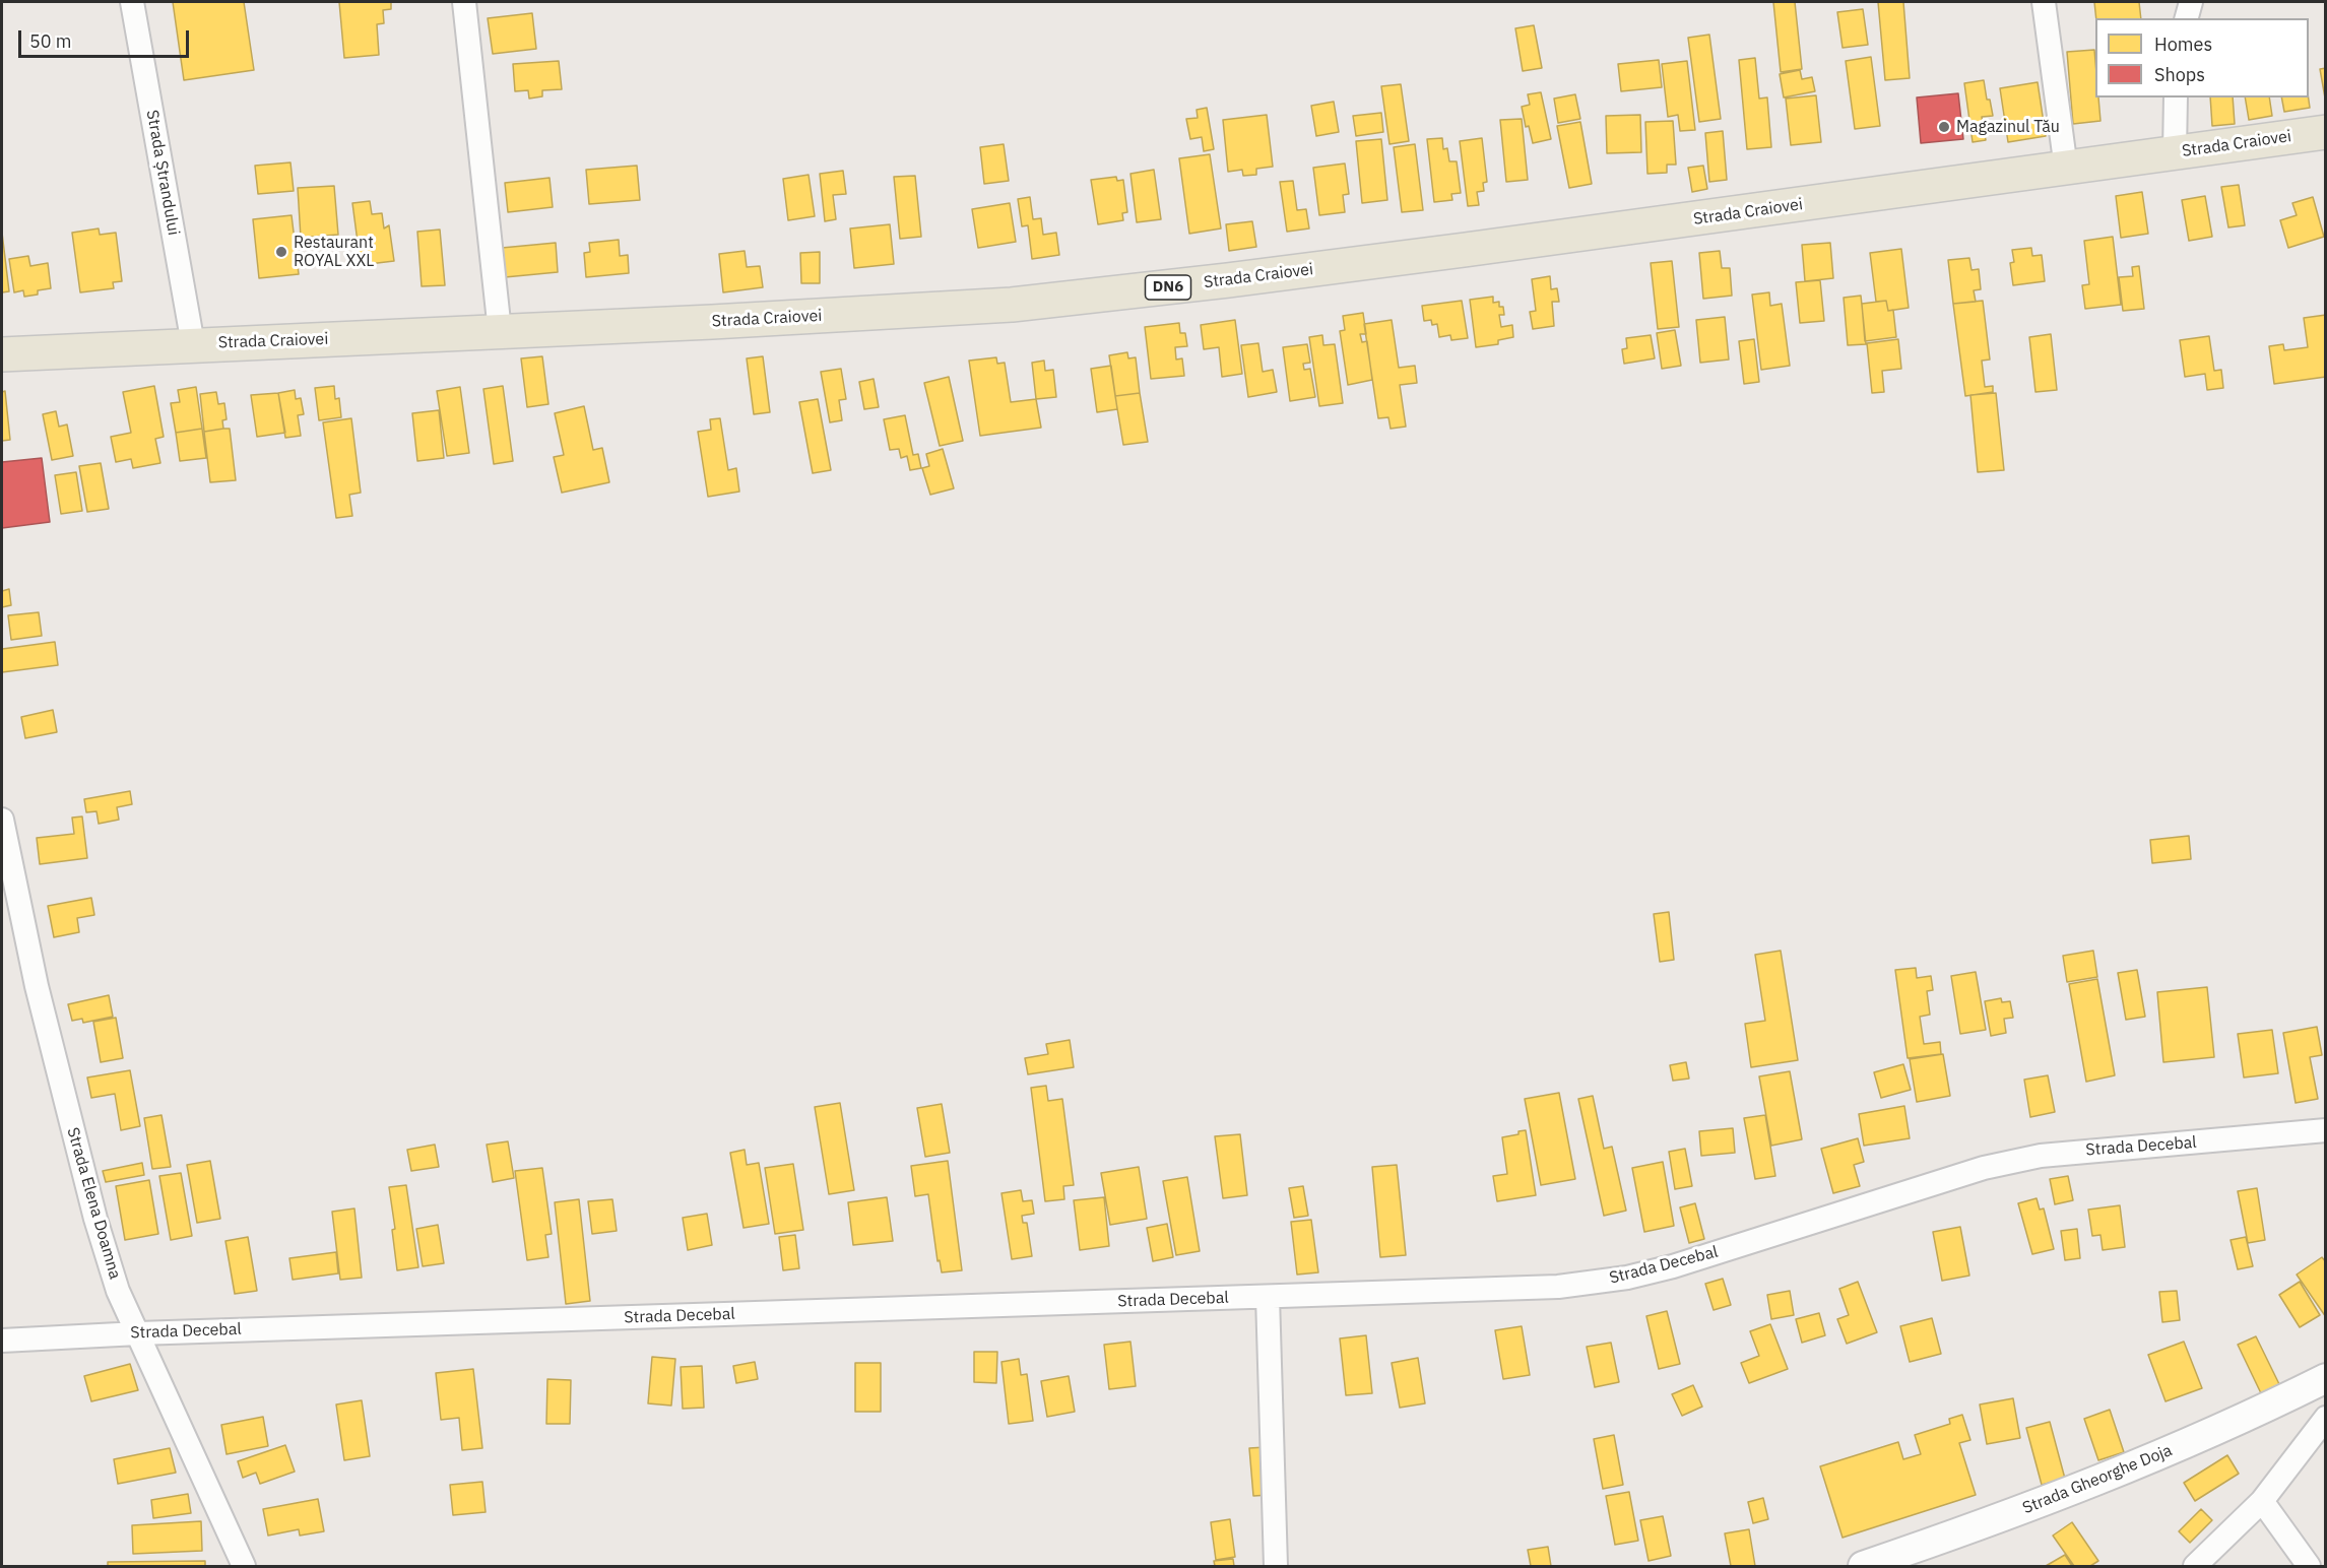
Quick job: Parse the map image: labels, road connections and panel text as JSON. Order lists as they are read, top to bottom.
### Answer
{
  "streets": {
    "main road": ["Strada Craiovei", "DN6"],
    "street": [
      "Strada Ștrandului",
      "Strada Decebal",
      "Strada Elena Doamna",
      "Strada Gheorghe Doja"
    ]
  },
  "crossings": [
    ["Strada Craiovei", "Strada Ștrandului"],
    ["Strada Decebal", "Strada Elena Doamna"]
  ],
  "places": ["Magazinul Tău", "Restaurant ROYAL XXL"],
  "legend": ["Homes", "Shops"],
  "scale_bar": "50 m"
}
